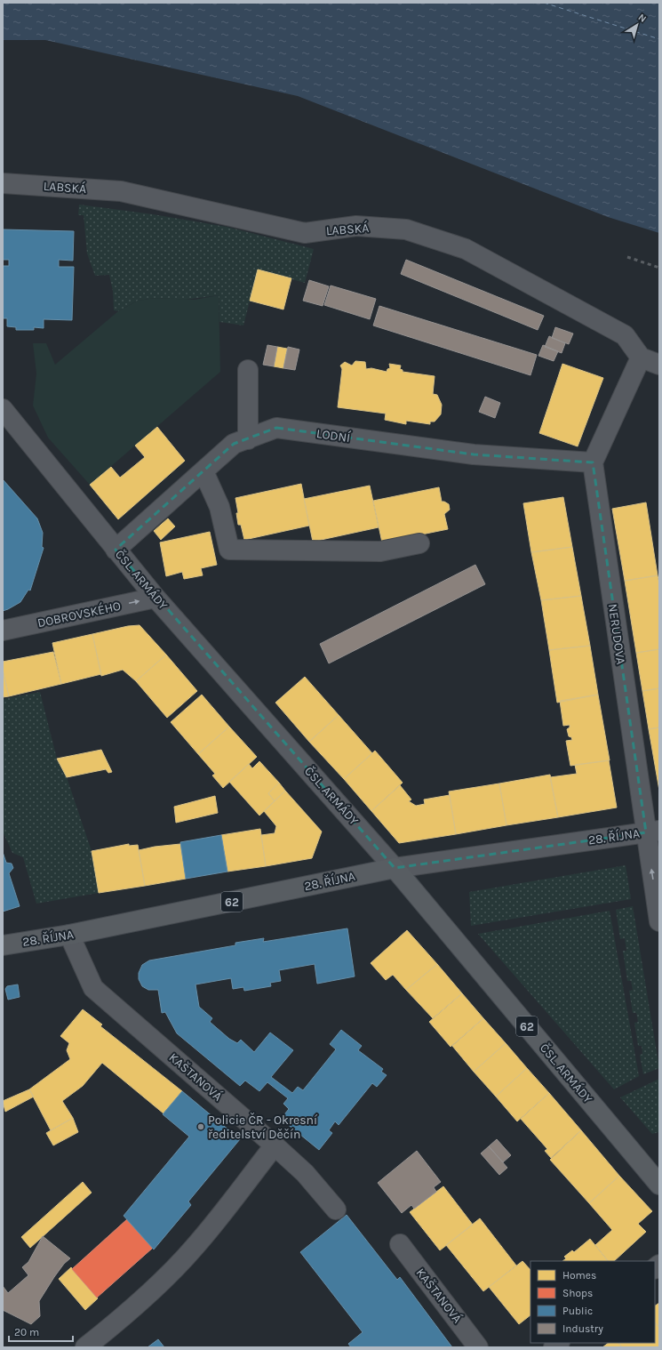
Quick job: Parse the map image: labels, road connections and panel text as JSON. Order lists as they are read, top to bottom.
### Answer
{
  "streets": {
    "main road": ["ČSL. ARMÁDY", "28. ŘÍJNA", "62"],
    "street": [
      "LABSKÁ",
      "LODNÍ",
      "DOBROVSKÉHO",
      "NERUDOVA",
      "KAŠTANOVÁ"
    ]
  },
  "crossings": [
    ["LODNÍ", "ČSL. ARMÁDY"],
    ["LODNÍ", "NERUDOVA"],
    ["ČSL. ARMÁDY", "DOBROVSKÉHO"],
    ["ČSL. ARMÁDY", "28. ŘÍJNA"],
    ["NERUDOVA", "28. ŘÍJNA"],
    ["28. ŘÍJNA", "KAŠTANOVÁ"]
  ],
  "one_way": ["DOBROVSKÉHO"],
  "places": ["Policie ČR - Okresní ředitelství Děčín"],
  "legend": [
    "Homes",
    "Shops",
    "Public",
    "Industry"
  ],
  "scale_bar": "20 m",
  "north": "top right"
}
